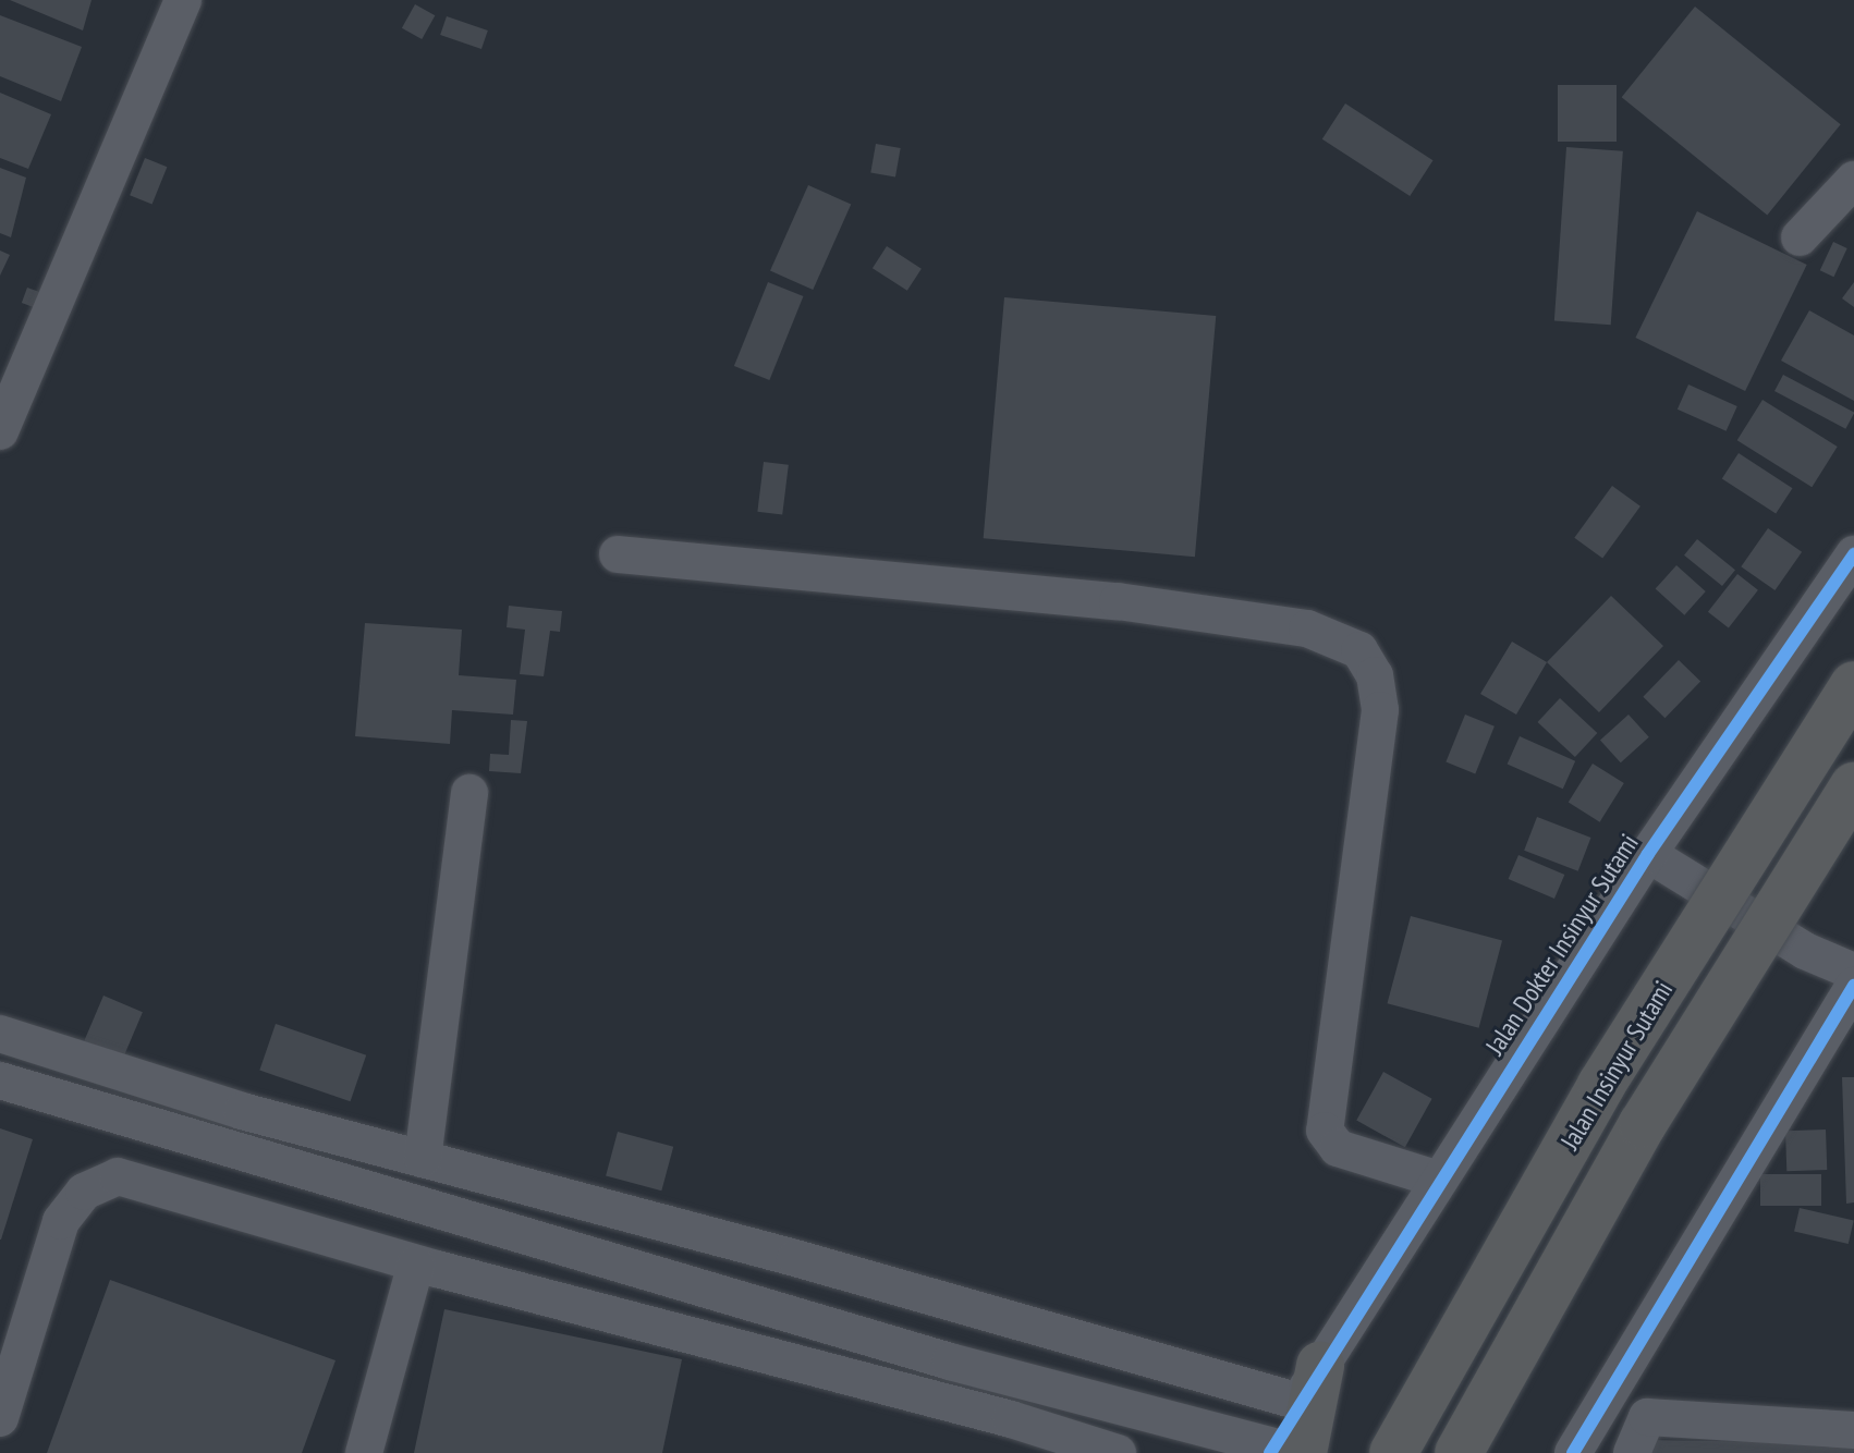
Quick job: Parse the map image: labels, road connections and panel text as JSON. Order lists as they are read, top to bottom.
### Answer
{
  "streets": {
    "highway": ["Jalan Insinyur Sutami"],
    "street": ["Jalan Dokter Insinyur Sutami"]
  }
}
